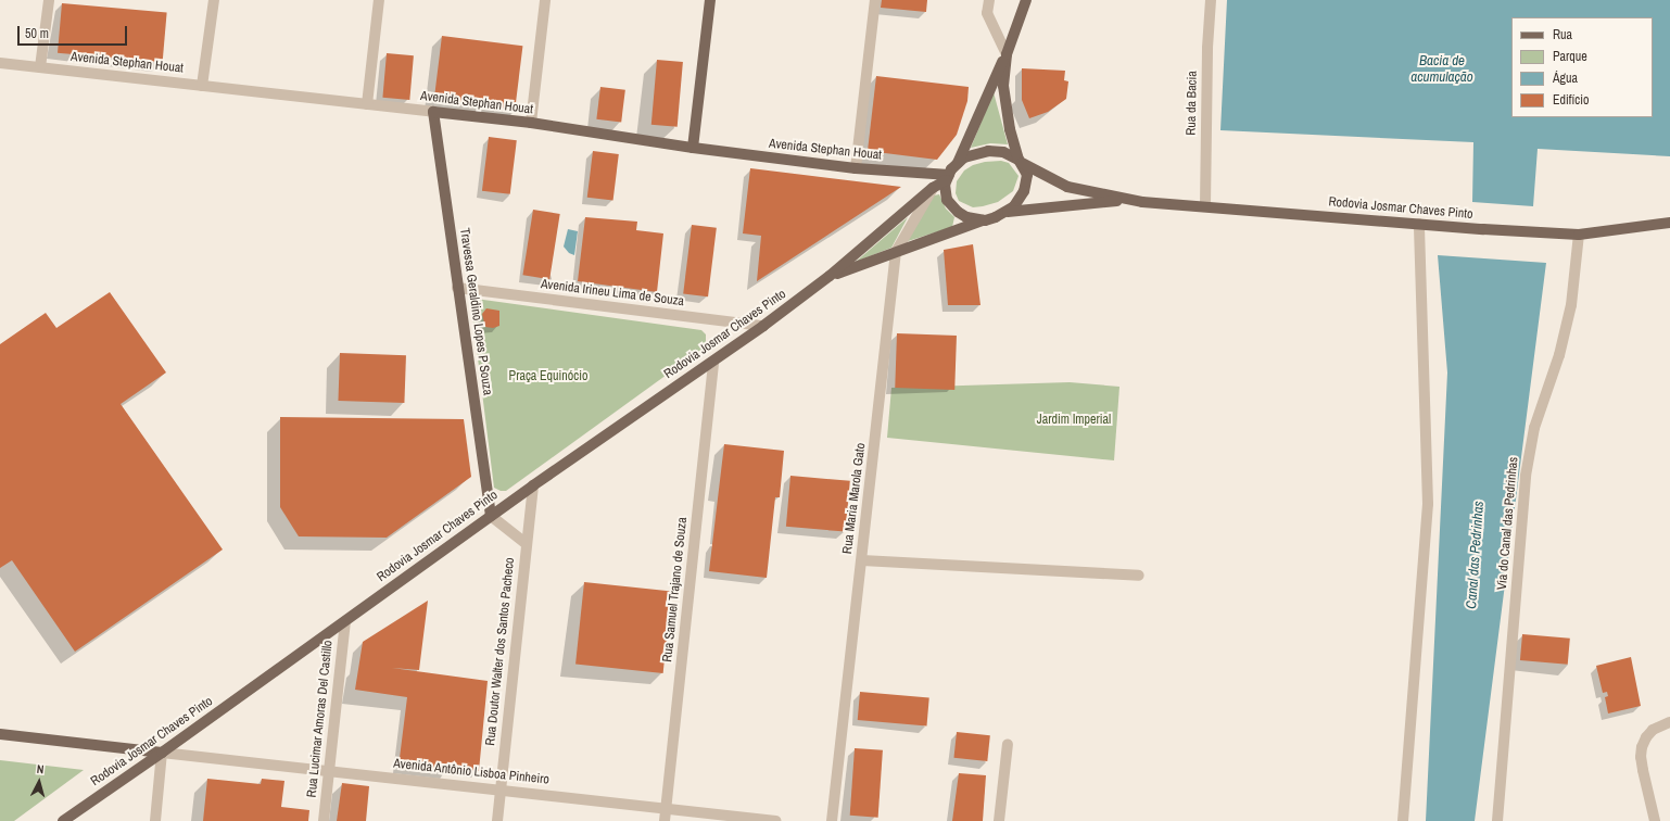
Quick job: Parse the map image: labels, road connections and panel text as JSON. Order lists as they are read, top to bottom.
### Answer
{
  "streets": {
    "main road": ["Avenida Stephan Houat", "Rodovia Josmar Chaves Pinto", "Travessa Geraldino Lopes P Souza"],
    "street": [
      "Rua da Bacia",
      "Avenida Irineu Lima de Souza",
      "Rua Maria Marola Gato",
      "Via do Canal das Pedrinhas",
      "Rua Samuel Trajano de Souza",
      "Rua Doutor Walter dos Santos Pacheco",
      "Rua Lucimar Amoras Del Castillo",
      "Avenida Antônio Lisboa Pinheiro"
    ]
  },
  "crossings": [
    ["Avenida Stephan Houat", "Rodovia Josmar Chaves Pinto"],
    ["Avenida Stephan Houat", "Travessa Geraldino Lopes P Souza"],
    ["Rua da Bacia", "Rodovia Josmar Chaves Pinto"],
    ["Rodovia Josmar Chaves Pinto", "Avenida Irineu Lima de Souza"],
    ["Rodovia Josmar Chaves Pinto", "Travessa Geraldino Lopes P Souza"],
    ["Rodovia Josmar Chaves Pinto", "Rua Maria Marola Gato"],
    ["Rodovia Josmar Chaves Pinto", "Via do Canal das Pedrinhas"],
    ["Rodovia Josmar Chaves Pinto", "Rua Samuel Trajano de Souza"],
    ["Rodovia Josmar Chaves Pinto", "Rua Doutor Walter dos Santos Pacheco"],
    ["Rodovia Josmar Chaves Pinto", "Rua Lucimar Amoras Del Castillo"],
    ["Rodovia Josmar Chaves Pinto", "Avenida Antônio Lisboa Pinheiro"],
    ["Avenida Irineu Lima de Souza", "Travessa Geraldino Lopes P Souza"],
    ["Rua Samuel Trajano de Souza", "Avenida Antônio Lisboa Pinheiro"],
    ["Rua Doutor Walter dos Santos Pacheco", "Avenida Antônio Lisboa Pinheiro"],
    ["Rua Lucimar Amoras Del Castillo", "Avenida Antônio Lisboa Pinheiro"]
  ],
  "water": ["Bacia de acumulação", "Canal das Pedrinhas"],
  "parks": ["Praça Equinócio", "Jardim Imperial"],
  "legend": [
    "Rua",
    "Parque",
    "Água",
    "Edifício"
  ],
  "scale_bar": "50 m",
  "north": "top"
}
